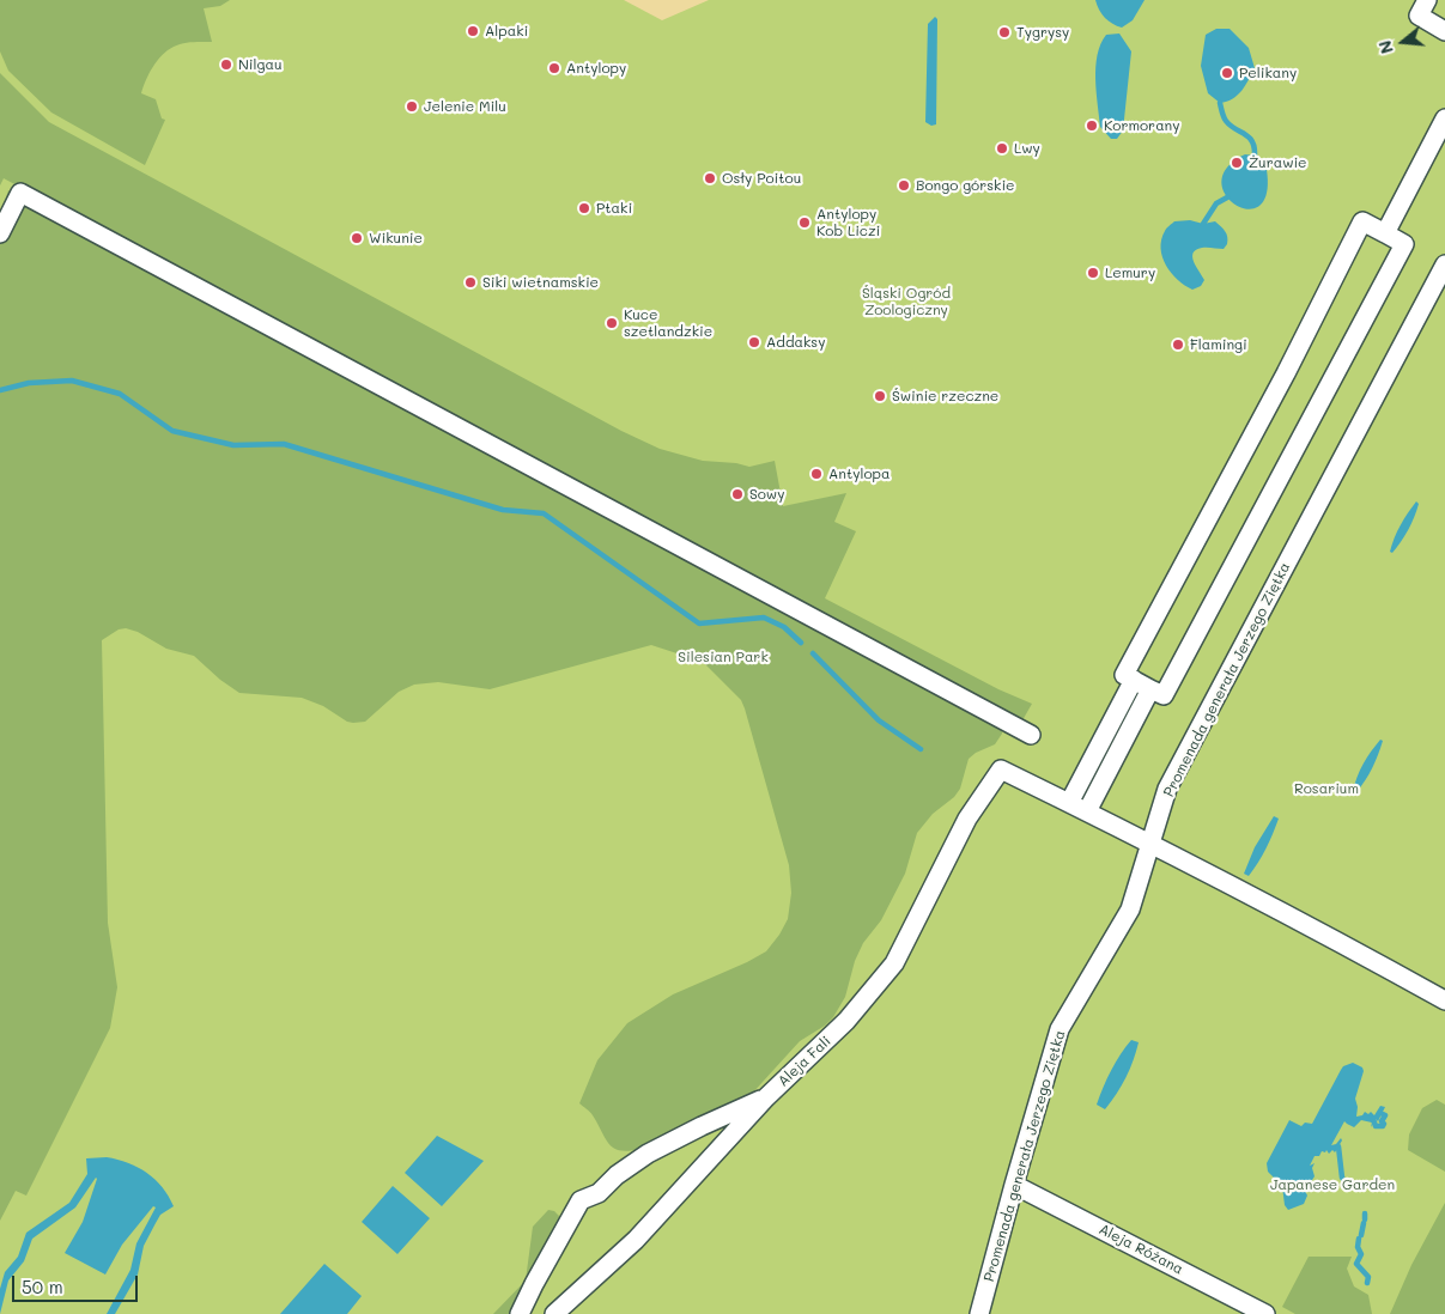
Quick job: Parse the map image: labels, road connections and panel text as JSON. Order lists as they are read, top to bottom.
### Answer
{
  "streets": {
    "street": ["Promenada generała Jerzego Ziętka", "Aleja Fali", "Aleja Różana"]
  },
  "crossings": [
    ["Promenada generała Jerzego Ziętka", "Aleja Różana"]
  ],
  "parks": [
    "Śląski Ogród Zoologiczny",
    "Silesian Park",
    "Rosarium",
    "Japanese Garden"
  ],
  "places": [
    "Alpaki",
    "Tygrysy",
    "Nilgau",
    "Antylopy",
    "Pelikany",
    "Jelenie Milu",
    "Kormorany",
    "Lwy",
    "Żurawie",
    "Osły Poitou",
    "Bongo górskie",
    "Ptaki",
    "Antylopy Kob Liczi",
    "Wikunie",
    "Lemury",
    "Siki wietnamskie",
    "Kuce szetlandzkie",
    "Addaksy",
    "Flamingi",
    "Świnie rzeczne",
    "Antylopa",
    "Sowy"
  ],
  "scale_bar": "50 m",
  "north": "left"
}
